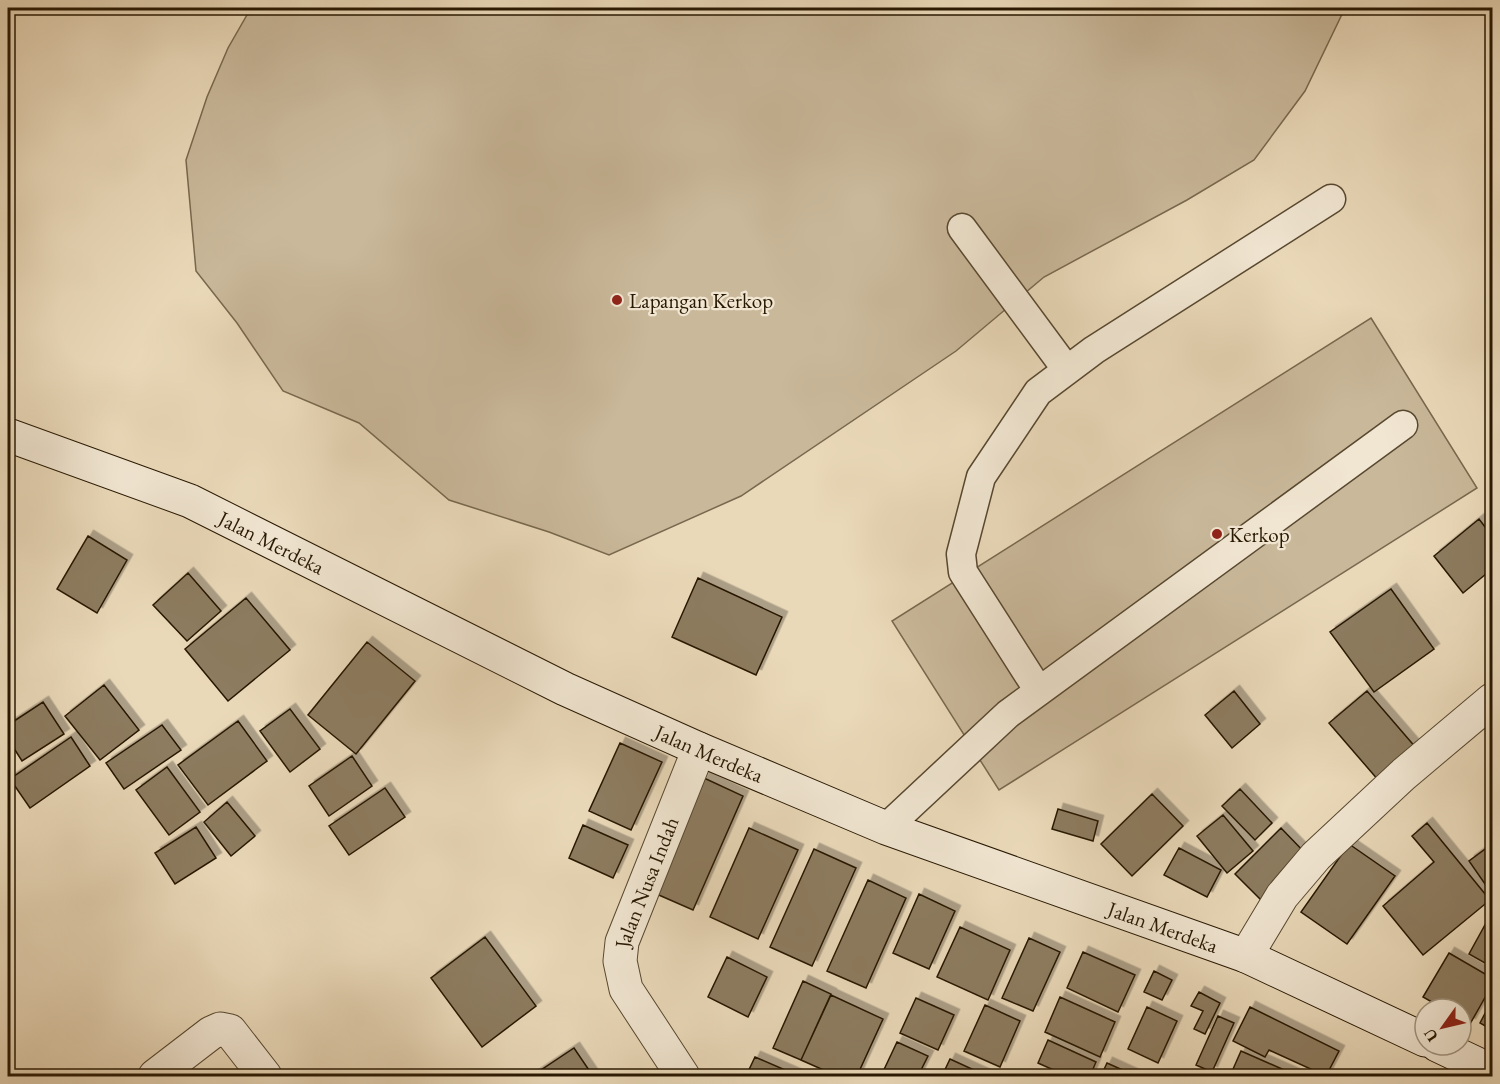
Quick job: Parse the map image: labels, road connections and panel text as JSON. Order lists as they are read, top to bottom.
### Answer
{
  "streets": {
    "street": ["Jalan Merdeka", "Jalan Nusa Indah"]
  },
  "crossings": [
    ["Jalan Merdeka", "Jalan Nusa Indah"]
  ],
  "places": ["Lapangan Kerkop", "Kerkop"],
  "north": "bottom left"
}
